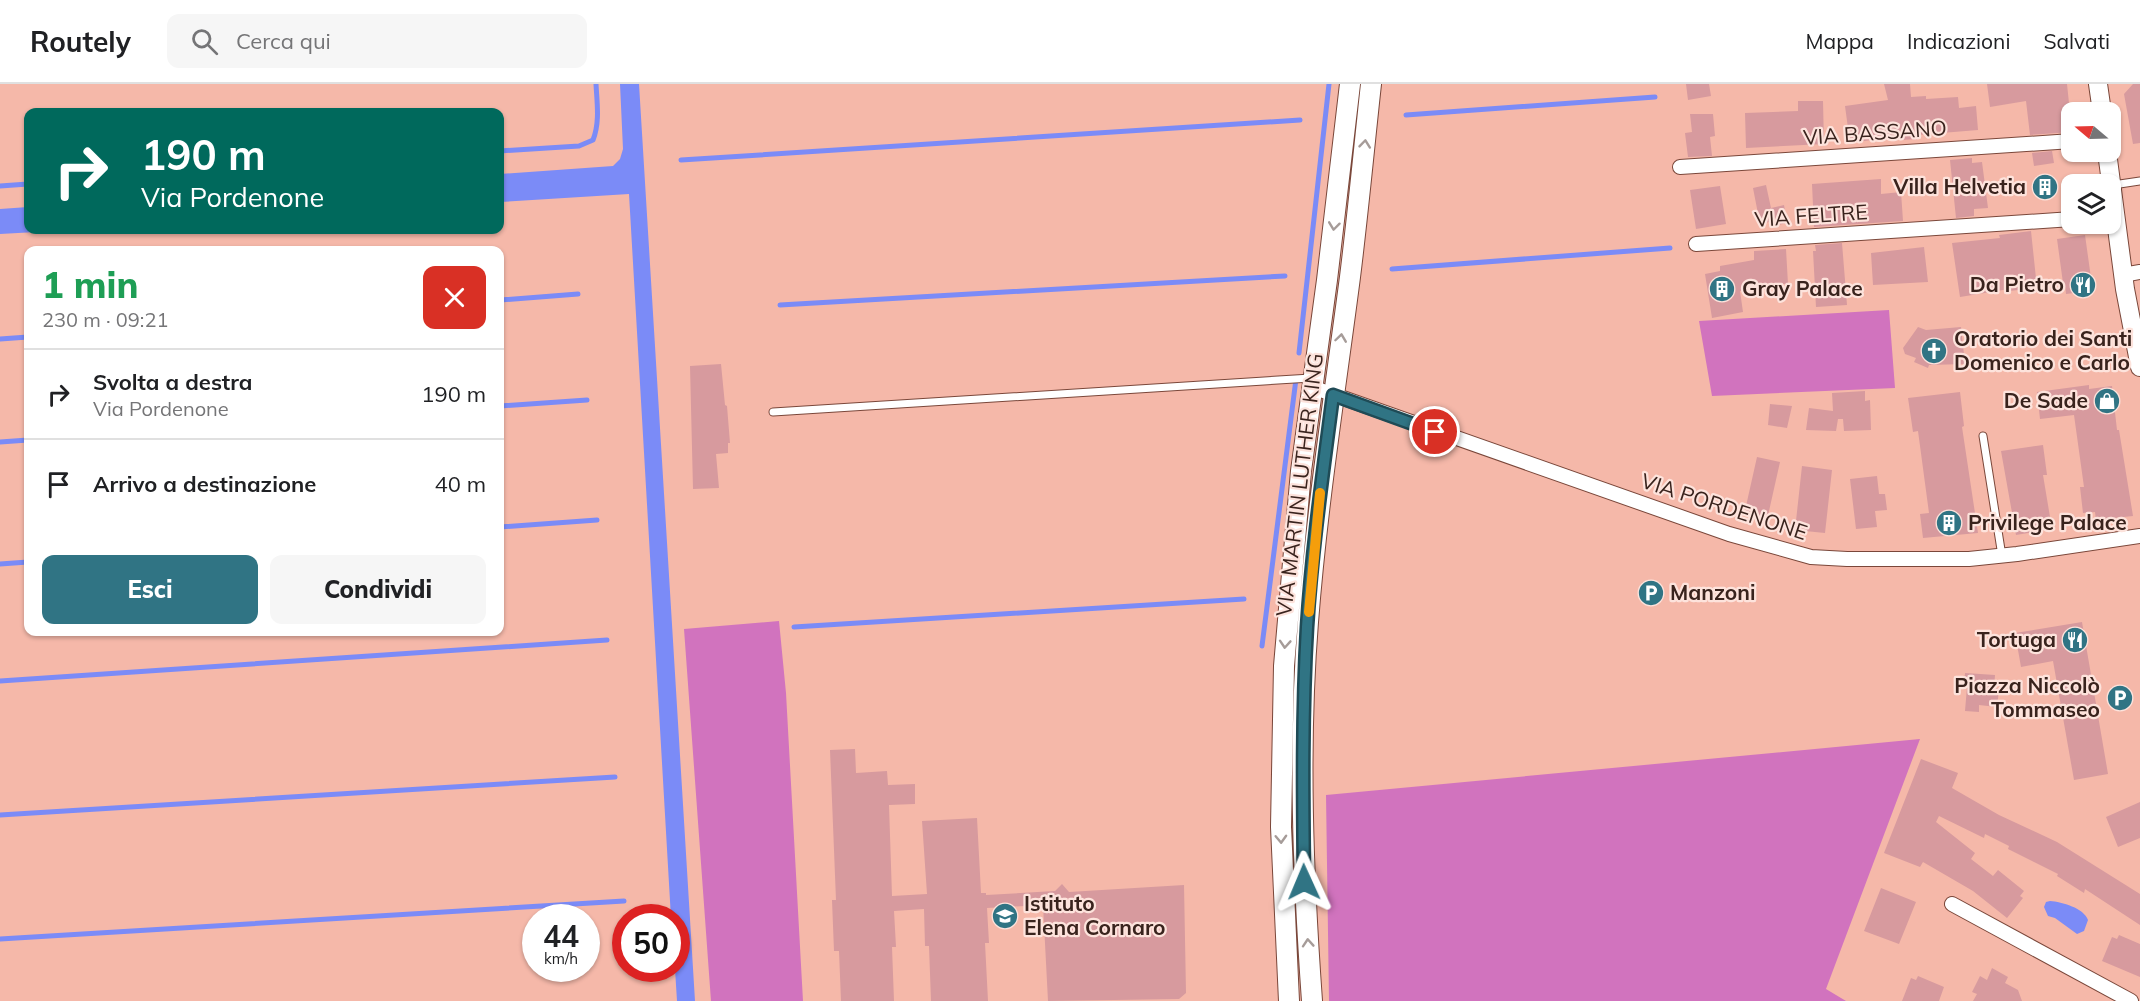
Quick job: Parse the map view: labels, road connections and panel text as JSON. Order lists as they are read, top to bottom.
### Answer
{
  "streets": {
    "main road": ["VIA MARTIN LUTHER KING"],
    "street": ["VIA BASSANO", "VIA FELTRE", "VIA PORDENONE"]
  },
  "crossings": [
    ["VIA MARTIN LUTHER KING", "VIA PORDENONE"]
  ],
  "places": {
    "building": ["Villa Helvetia", "Gray Palace", "Privilege Palace"],
    "restaurant": ["Da Pietro", "Tortuga"],
    "church": ["Oratorio dei Santi Domenico e Carlo"],
    "shop": ["De Sade"],
    "parking": ["Manzoni", "Piazza Niccolò Tommaseo"],
    "school or university": ["Istituto Elena Cornaro"]
  },
  "north": "left",
  "page": {
    "header": "Routely",
    "search": "Cerca qui",
    "nav": ["Mappa", "Indicazioni", "Salvati"],
    "turn": ["190 m", "Via Pordenone"],
    "heading": ["1 min", "230 m · 09:21"],
    "list": [
      {
        "name": "Svolta a destra",
        "note": "Via Pordenone",
        "value": "190 m"
      },
      {
        "name": "Arrivo a destinazione",
        "value": "40 m"
      }
    ],
    "buttons": ["Esci", "Condividi"],
    "speed": "44 km/h",
    "limit": "50"
  }
}
